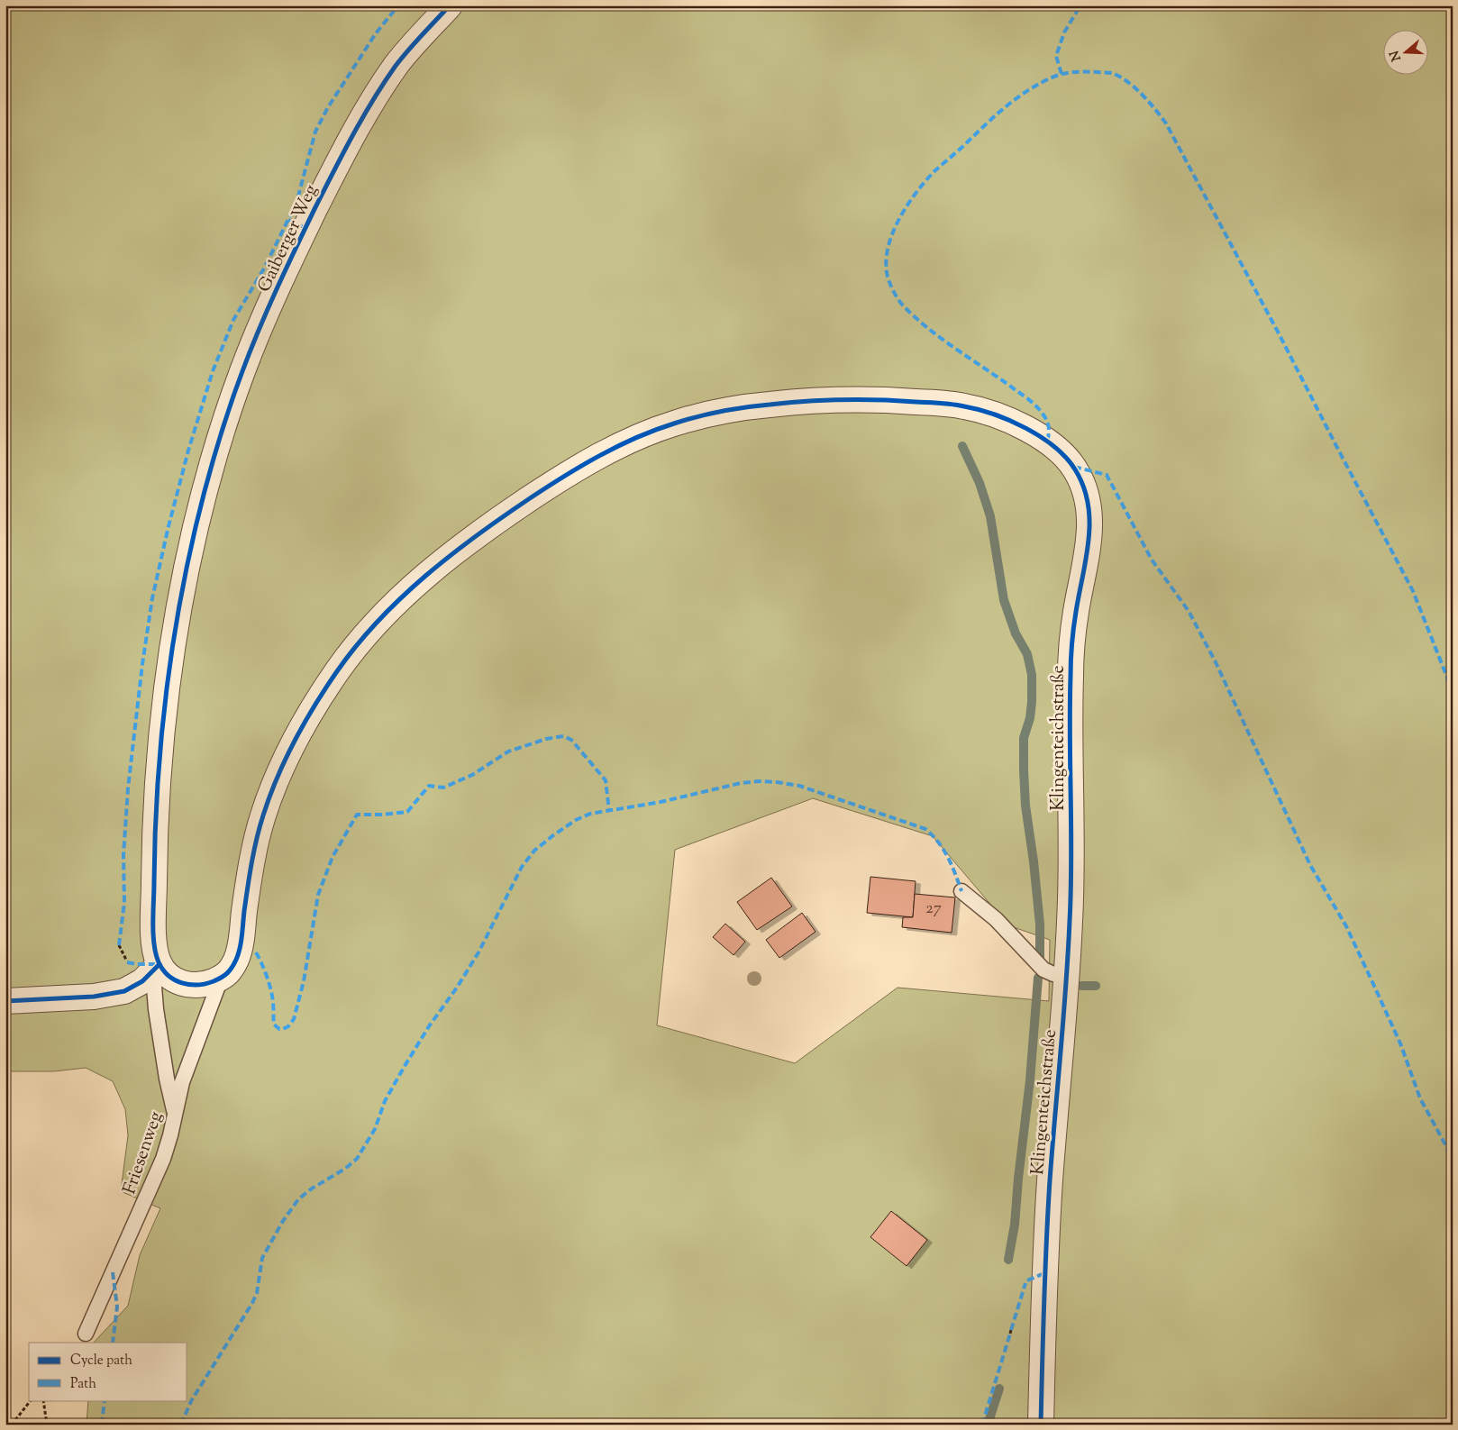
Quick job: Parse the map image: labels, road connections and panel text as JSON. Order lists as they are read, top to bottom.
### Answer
{
  "streets": {
    "street": ["Gaiberger Weg", "Klingenteichstraße"],
    "lane": ["Friesenweg"]
  },
  "crossings": [
    ["Klingenteichstraße", "Friesenweg"]
  ],
  "house_numbers": ["27"],
  "legend": ["Cycle path", "Path"],
  "north": "left"
}
